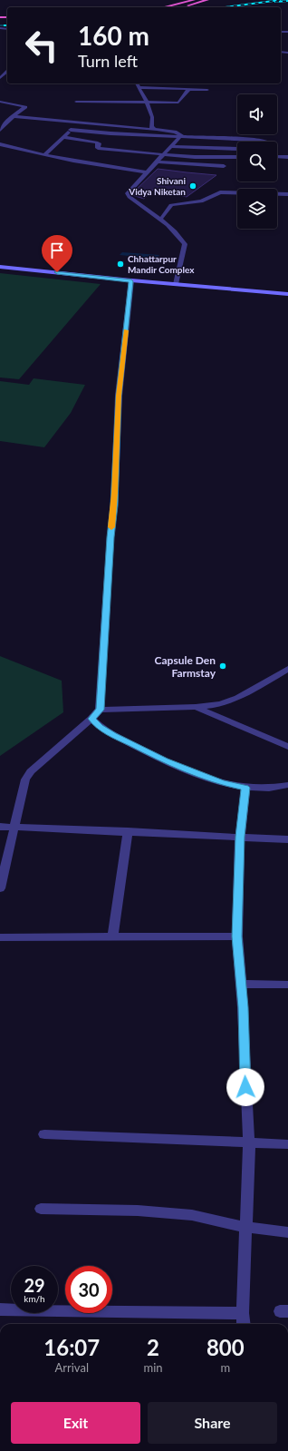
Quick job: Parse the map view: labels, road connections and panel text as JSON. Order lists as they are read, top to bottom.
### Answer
{
  "places": ["Shivani Vidya Niketan", "Chhattarpur Mandir Complex", "Capsule Den Farmstay"],
  "page": {
    "turn": ["160 m", "Turn left"],
    "speed": "29 km/h",
    "limit": "30",
    "eta": [
      "16:07",
      "Arrival",
      "2",
      "min",
      "800",
      "m"
    ],
    "buttons": ["Exit", "Share"]
  }
}
